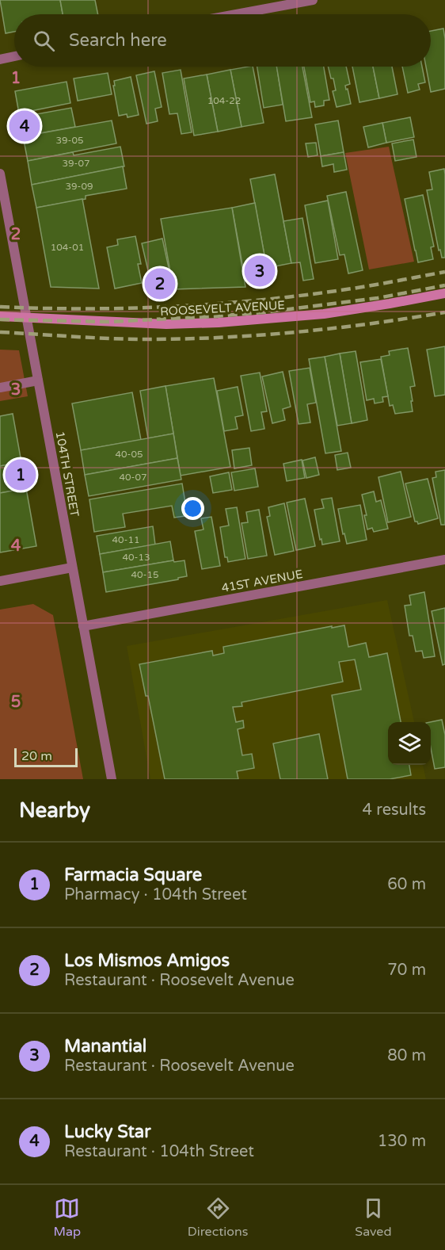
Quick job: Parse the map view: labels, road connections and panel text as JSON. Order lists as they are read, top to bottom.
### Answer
{
  "streets": {
    "main road": ["ROOSEVELT AVENUE"],
    "street": ["104TH STREET", "41ST AVENUE"]
  },
  "crossings": [
    ["ROOSEVELT AVENUE", "104TH STREET"],
    ["104TH STREET", "41ST AVENUE"]
  ],
  "house_numbers": [
    "104-22",
    "39-05",
    "39-07",
    "39-09",
    "104-01",
    "40-05",
    "40-07",
    "40-11",
    "40-13",
    "40-15"
  ],
  "scale_bar": "20 m",
  "page": {
    "search": "Search here",
    "pins": [
      "4",
      "3",
      "2",
      "1"
    ],
    "scale": "20 m",
    "heading": ["Nearby", "4 results"],
    "list": [
      {
        "mark": "1",
        "name": "Farmacia Square",
        "note": "Pharmacy · 104th Street",
        "value": "60 m"
      },
      {
        "mark": "2",
        "name": "Los Mismos Amigos",
        "note": "Restaurant · Roosevelt Avenue",
        "value": "70 m"
      },
      {
        "mark": "3",
        "name": "Manantial",
        "note": "Restaurant · Roosevelt Avenue",
        "value": "80 m"
      },
      {
        "mark": "4",
        "name": "Lucky Star",
        "note": "Restaurant · 104th Street",
        "value": "130 m"
      }
    ],
    "nav": ["Map", "Directions", "Saved"]
  },
  "grid": {
    "rows": [
      "1",
      "2",
      "3",
      "4",
      "5"
    ]
  }
}
